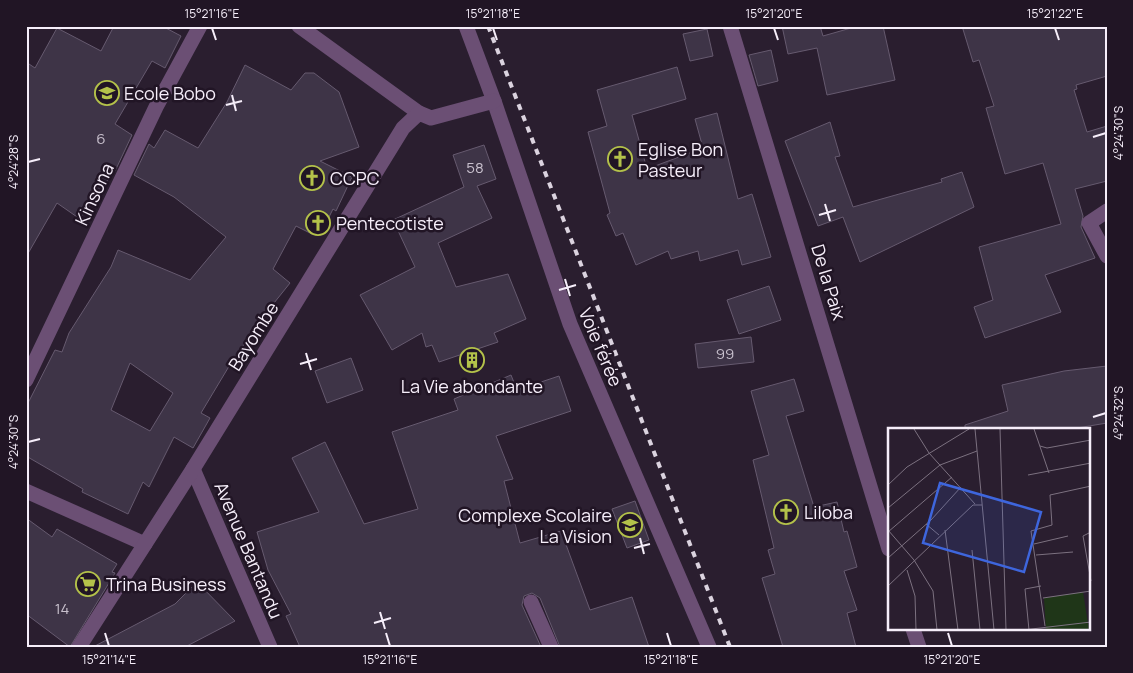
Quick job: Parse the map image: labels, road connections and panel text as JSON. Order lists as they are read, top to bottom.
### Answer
{
  "streets": {
    "street": [
      "Kinsona",
      "De la Paix",
      "Bayombe",
      "Voie férée",
      "Avenue Bantandu"
    ]
  },
  "crossings": [
    ["Bayombe", "Avenue Bantandu"]
  ],
  "places": {
    "school or university": ["Ecole Bobo", "Complexe Scolaire La Vision"],
    "church": [
      "Eglise Bon Pasteur",
      "CCPC",
      "Pentecotiste",
      "Liloba"
    ],
    "building": ["La Vie abondante"],
    "supermarket": ["Trina Business"]
  },
  "house_numbers": [
    "6",
    "58",
    "99",
    "14"
  ],
  "coordinates": [
    "15°21'16\"E",
    "15°21'18\"E",
    "15°21'20\"E",
    "15°21'22\"E",
    "4°24'30\"S",
    "4°24'28\"S",
    "4°24'32\"S",
    "15°21'14\"E"
  ]
}
